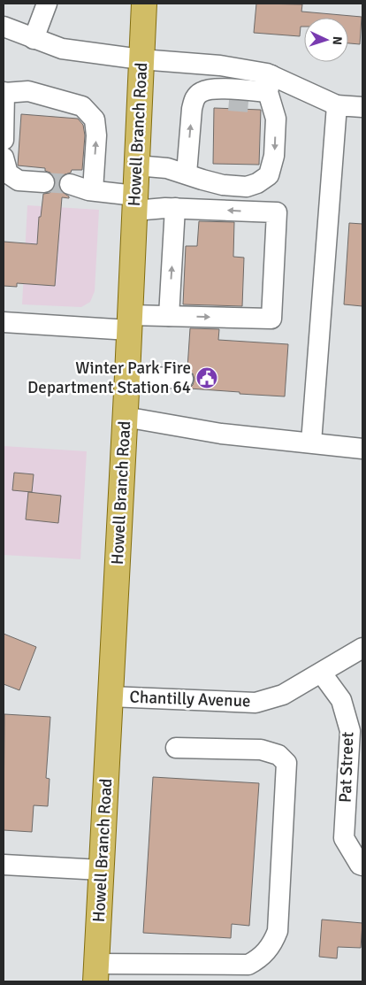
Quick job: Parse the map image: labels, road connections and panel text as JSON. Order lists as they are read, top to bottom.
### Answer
{
  "streets": {
    "main road": ["Howell Branch Road"],
    "street": ["Chantilly Avenue", "Pat Street"]
  },
  "crossings": [
    ["Howell Branch Road", "Chantilly Avenue"],
    ["Chantilly Avenue", "Pat Street"]
  ],
  "places": {
    "public building": ["Winter Park Fire Department Station 64"]
  },
  "north": "right"
}
